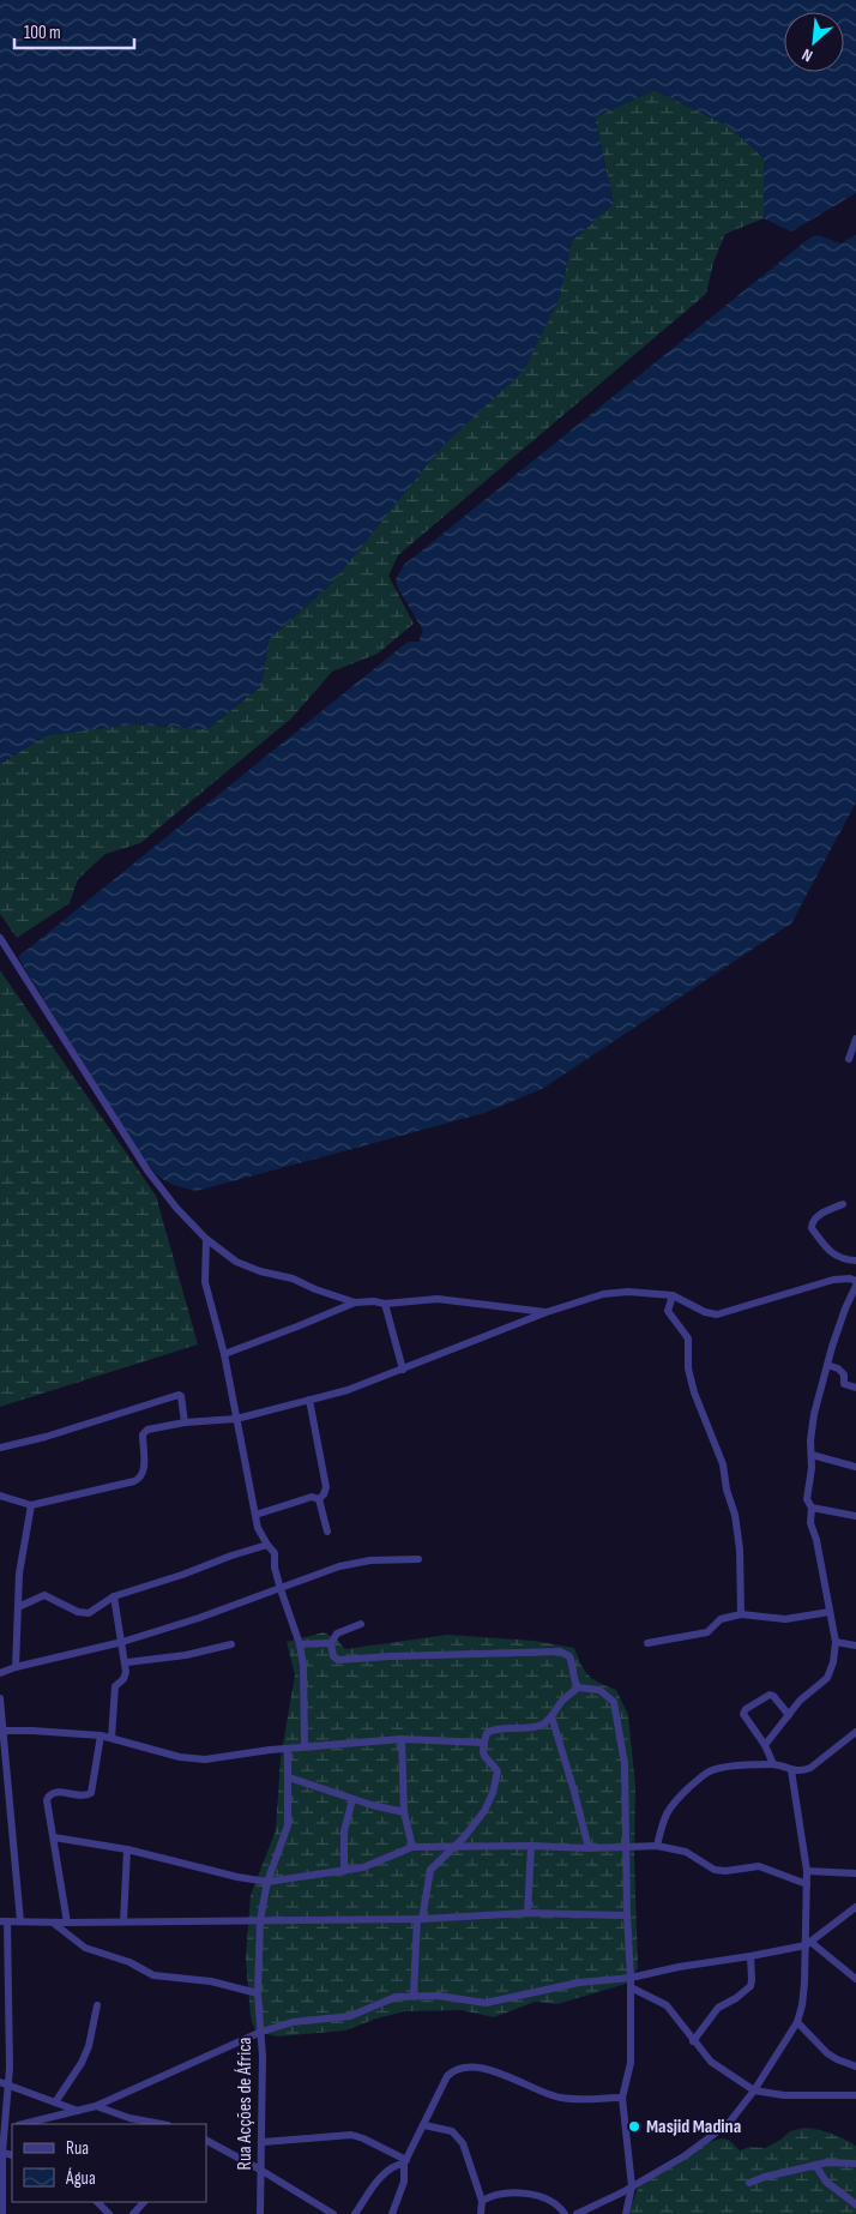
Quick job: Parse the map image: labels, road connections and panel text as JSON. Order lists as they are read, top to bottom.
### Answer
{
  "streets": {
    "street": ["Rua Acções de África"]
  },
  "places": ["Masjid Madina"],
  "legend": ["Rua", "Água"],
  "scale_bar": "100 m",
  "north": "bottom left"
}
